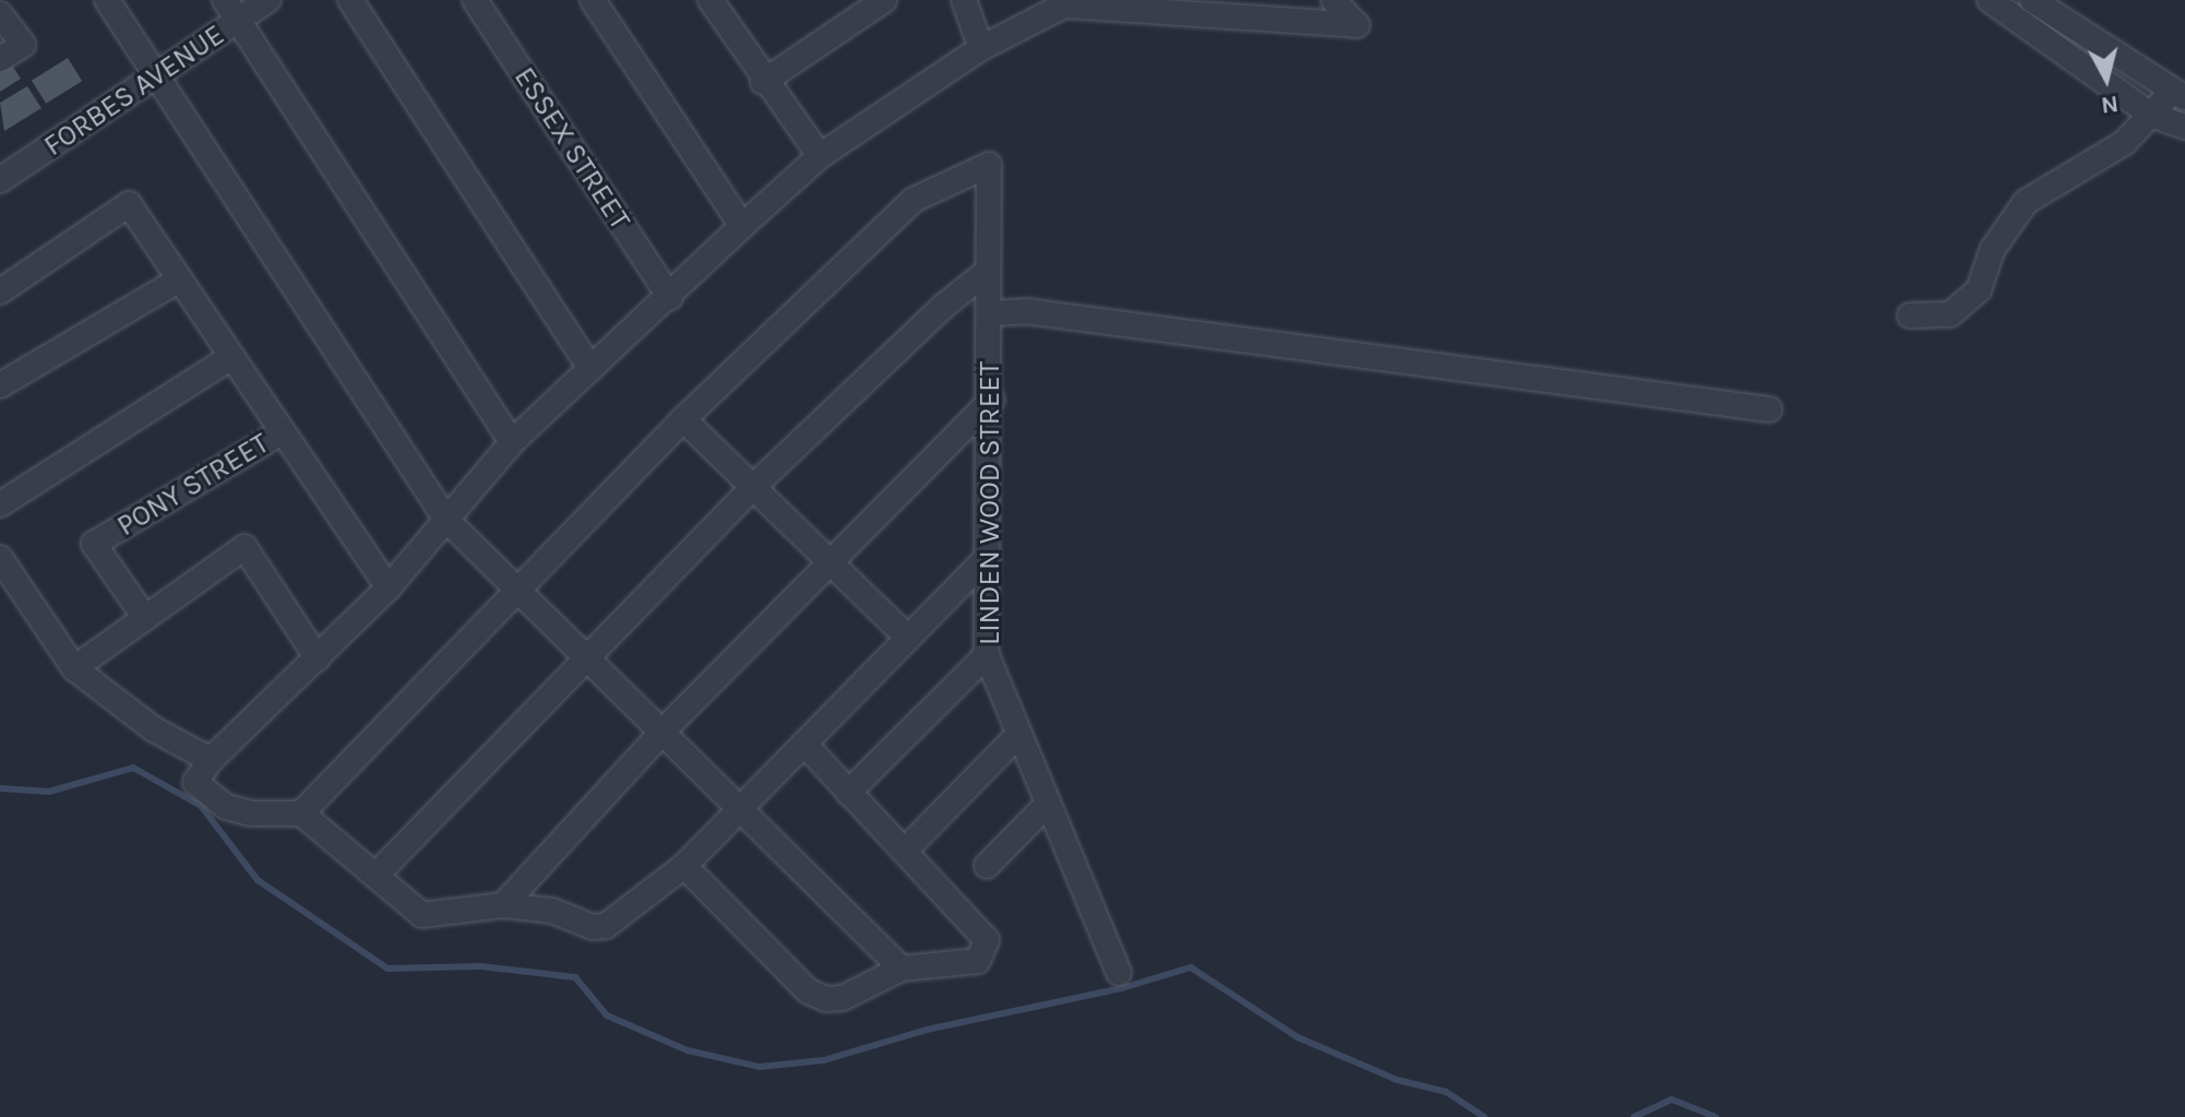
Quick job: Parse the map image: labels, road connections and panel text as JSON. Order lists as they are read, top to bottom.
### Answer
{
  "streets": {
    "street": [
      "FORBES AVENUE",
      "ESSEX STREET",
      "PONY STREET",
      "LINDEN WOOD STREET"
    ]
  },
  "north": "bottom"
}
